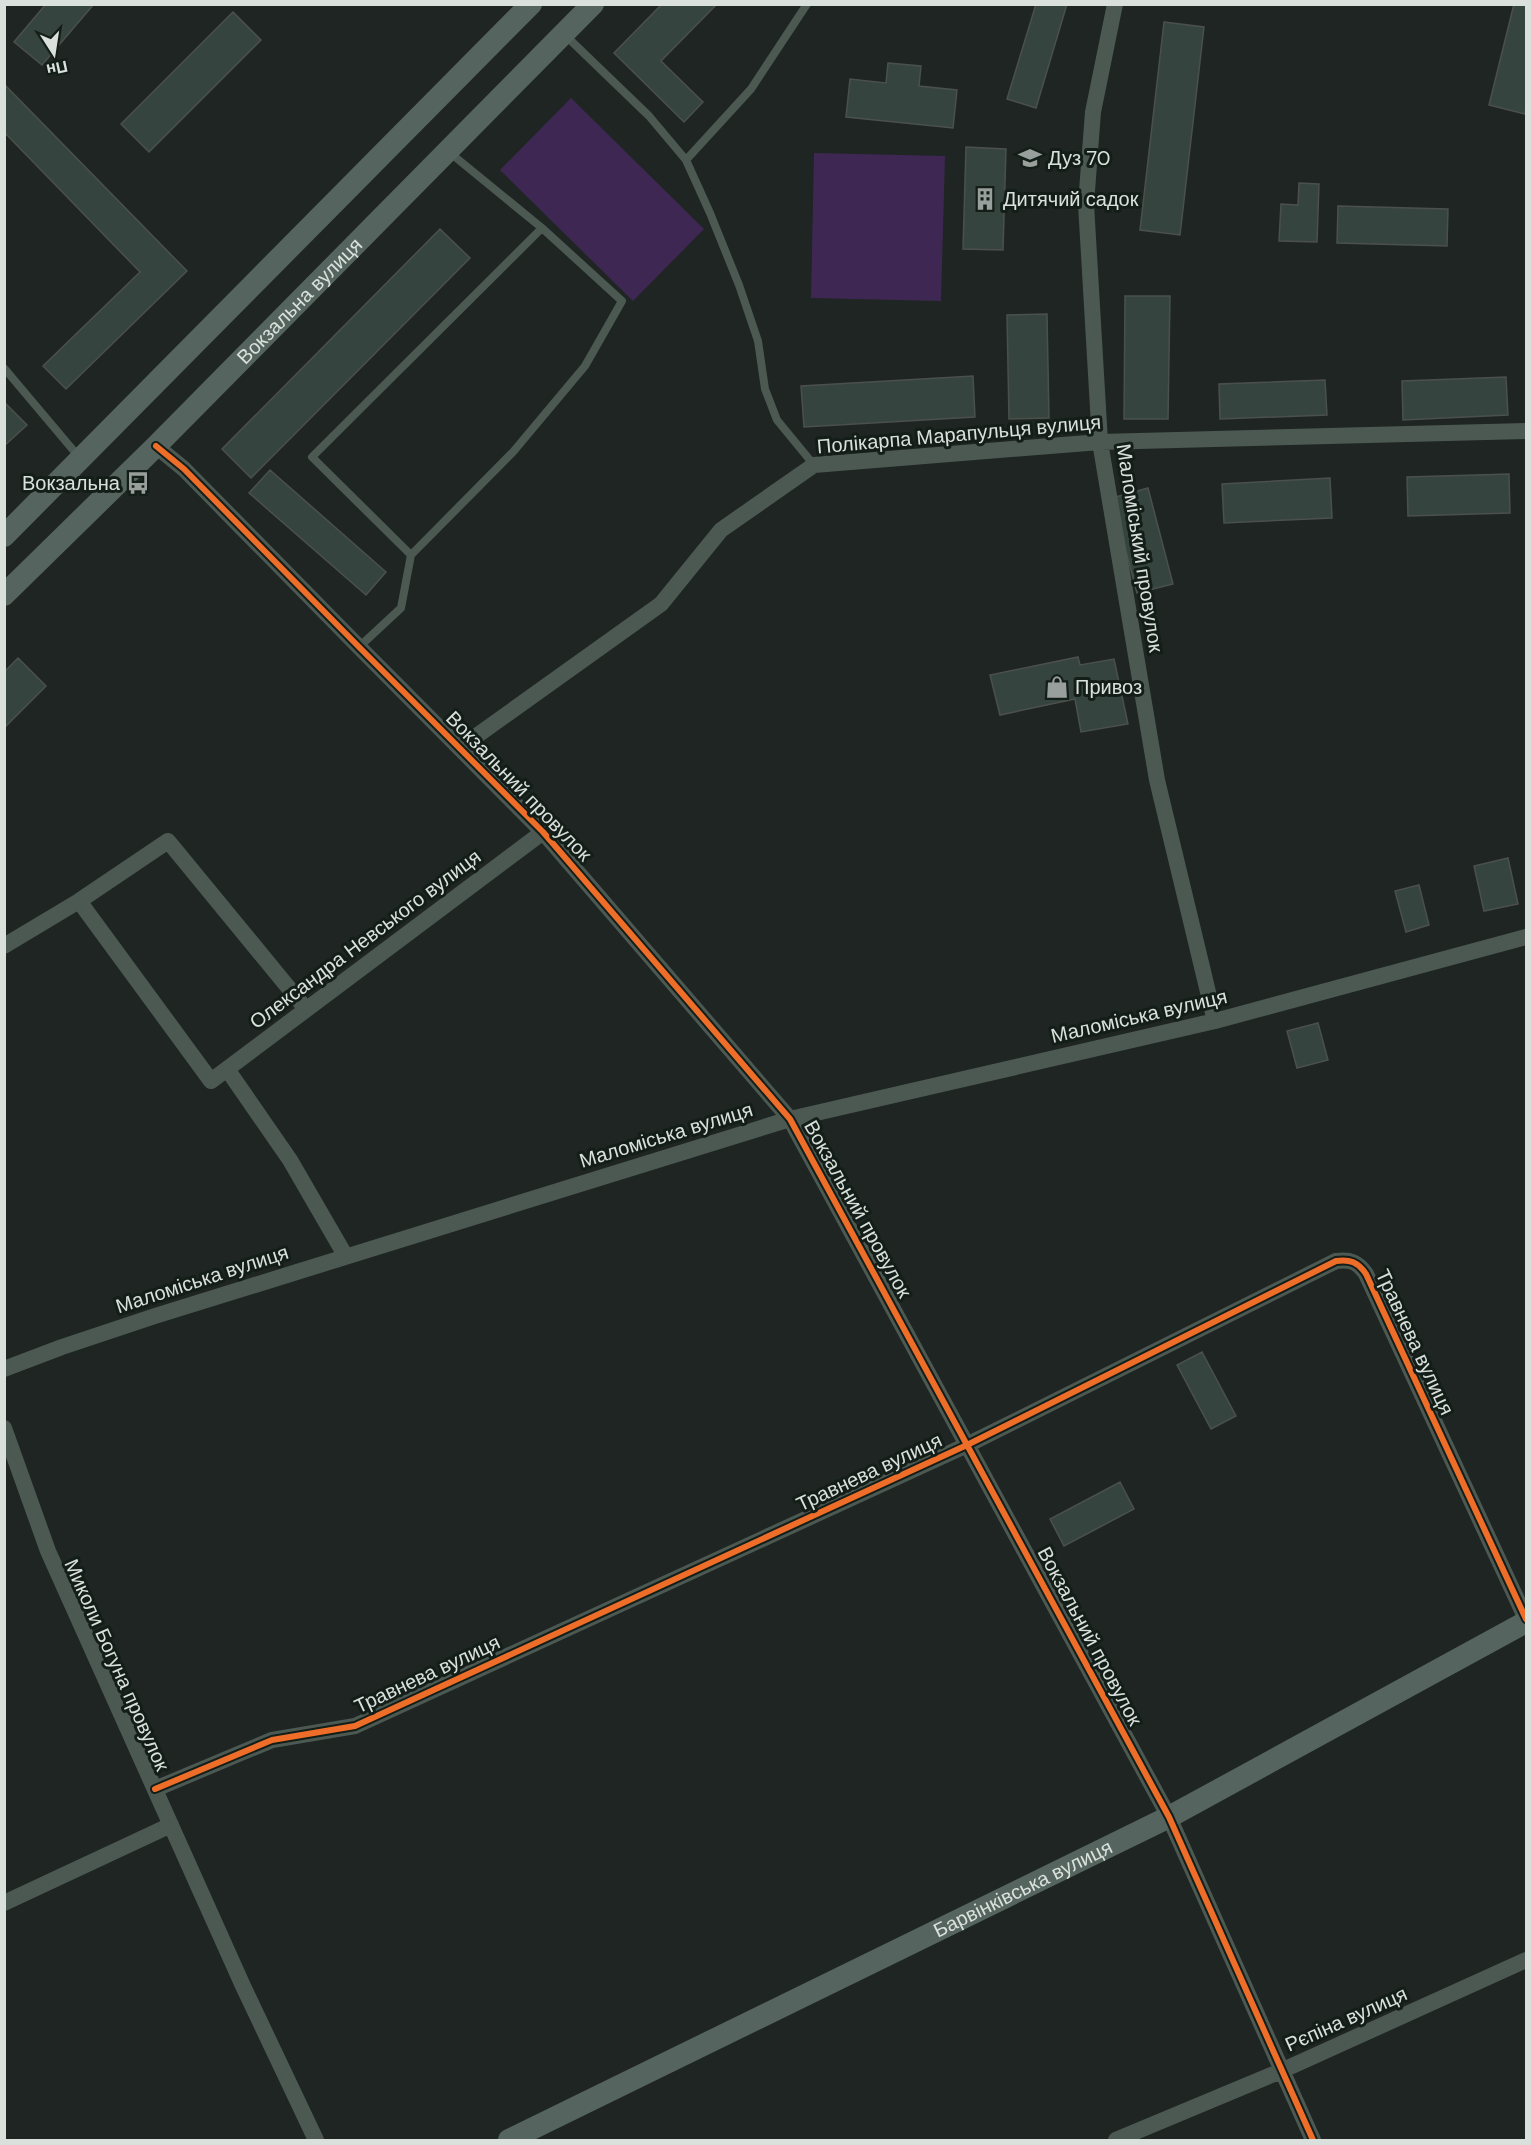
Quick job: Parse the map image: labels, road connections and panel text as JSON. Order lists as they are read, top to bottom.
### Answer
{
  "streets": {
    "street": [
      "Вокзальна вулиця",
      "Полікарпа Марапульця вулиця",
      "Маломіський провулок",
      "Вокзальний провулок",
      "Олександра Невського вулиця",
      "Маломіська вулиця",
      "Травнева вулиця",
      "Миколи Богуна провулок",
      "Барвінківська вулиця",
      "Рєпіна вулиця"
    ]
  },
  "crossings": [
    ["Вокзальна вулиця", "Вокзальний провулок"],
    ["Полікарпа Марапульця вулиця", "Маломіський провулок"],
    ["Полікарпа Марапульця вулиця", "Вокзальний провулок"],
    ["Маломіський провулок", "Маломіська вулиця"],
    ["Вокзальний провулок", "Олександра Невського вулиця"],
    ["Вокзальний провулок", "Маломіська вулиця"],
    ["Вокзальний провулок", "Травнева вулиця"],
    ["Вокзальний провулок", "Барвінківська вулиця"],
    ["Вокзальний провулок", "Рєпіна вулиця"],
    ["Травнева вулиця", "Миколи Богуна провулок"],
    ["Травнева вулиця", "Барвінківська вулиця"]
  ],
  "places": {
    "school or university": ["Дуз 70"],
    "building": ["Дитячий садок"],
    "bus stop": ["Вокзальна"],
    "shop": ["Привоз"]
  },
  "north": "bottom"
}
